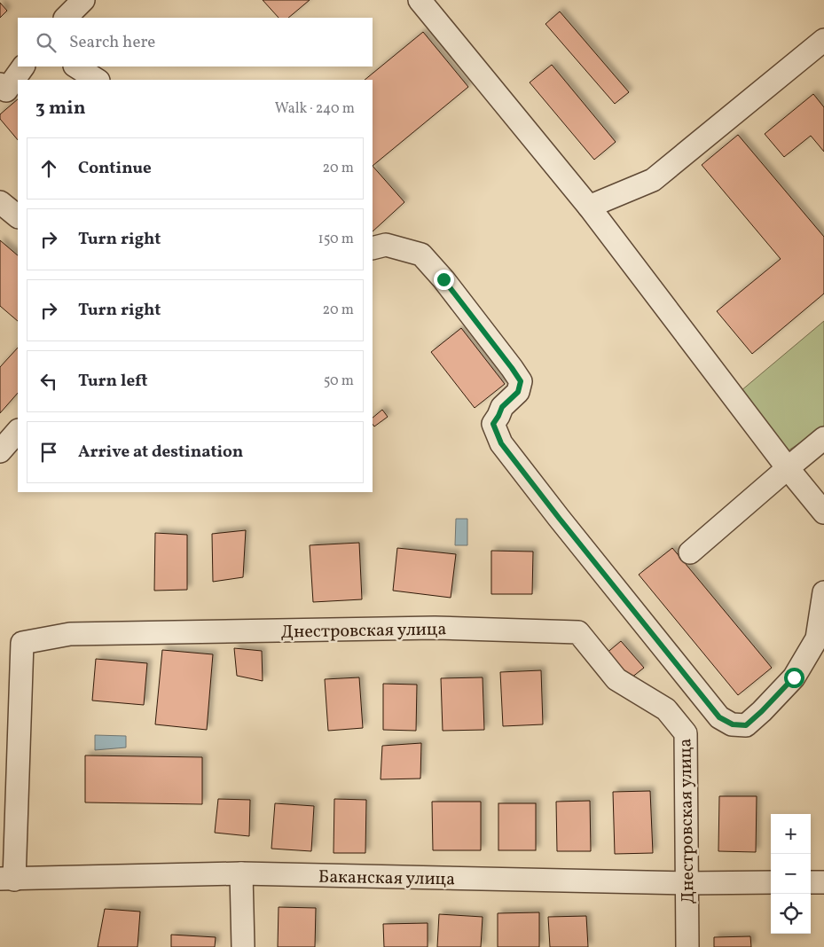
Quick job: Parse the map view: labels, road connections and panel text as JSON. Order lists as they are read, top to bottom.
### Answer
{
  "streets": {
    "street": ["Днестровская улица", "Баканская улица"]
  },
  "crossings": [
    ["Днестровская улица", "Баканская улица"]
  ],
  "page": {
    "search": "Search here",
    "heading": ["3 min", "Walk · 240 m"],
    "list": [
      ["Continue", "20 m"],
      ["Turn right", "150 m"],
      ["Turn right", "20 m"],
      ["Turn left", "50 m"],
      "Arrive at destination"
    ],
    "map_buttons": ["+", "−"]
  }
}
